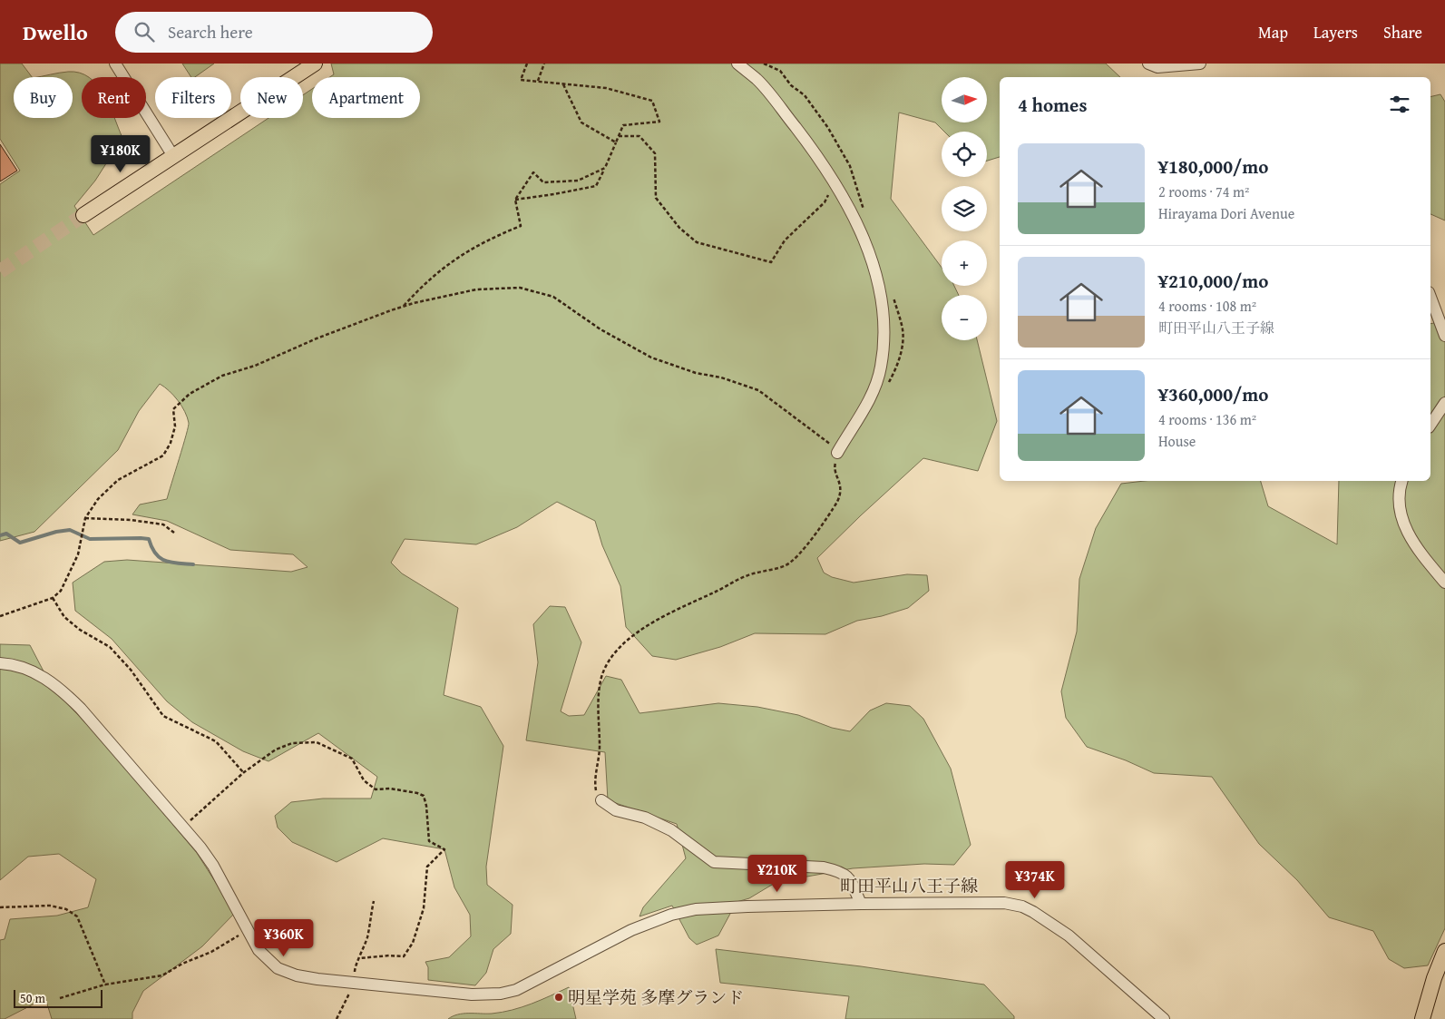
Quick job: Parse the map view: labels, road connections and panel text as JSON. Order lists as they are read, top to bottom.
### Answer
{
  "streets": {
    "street": ["町田平山八王子線"]
  },
  "places": ["明星学苑 多摩グランド"],
  "scale_bar": "50 m",
  "north": "right",
  "page": {
    "header": "Dwello",
    "search": "Search here",
    "nav": ["Map", "Layers", "Share"],
    "map_buttons": ["+", "−"],
    "chip": [
      "Buy",
      "Rent",
      "Filters",
      "New",
      "Apartment"
    ],
    "heading": "4 homes",
    "list": [
      {
        "name": "¥180,000/mo",
        "note": "2 rooms · 74 m² · Hirayama Dori Avenue"
      },
      {
        "name": "¥210,000/mo",
        "note": "4 rooms · 108 m² · 町田平山八王子線"
      },
      {
        "name": "¥360,000/mo",
        "note": "4 rooms · 136 m² · House"
      }
    ],
    "price": [
      "¥180K",
      "¥210K",
      "¥374K",
      "¥360K"
    ],
    "scale": "50 m"
  }
}
